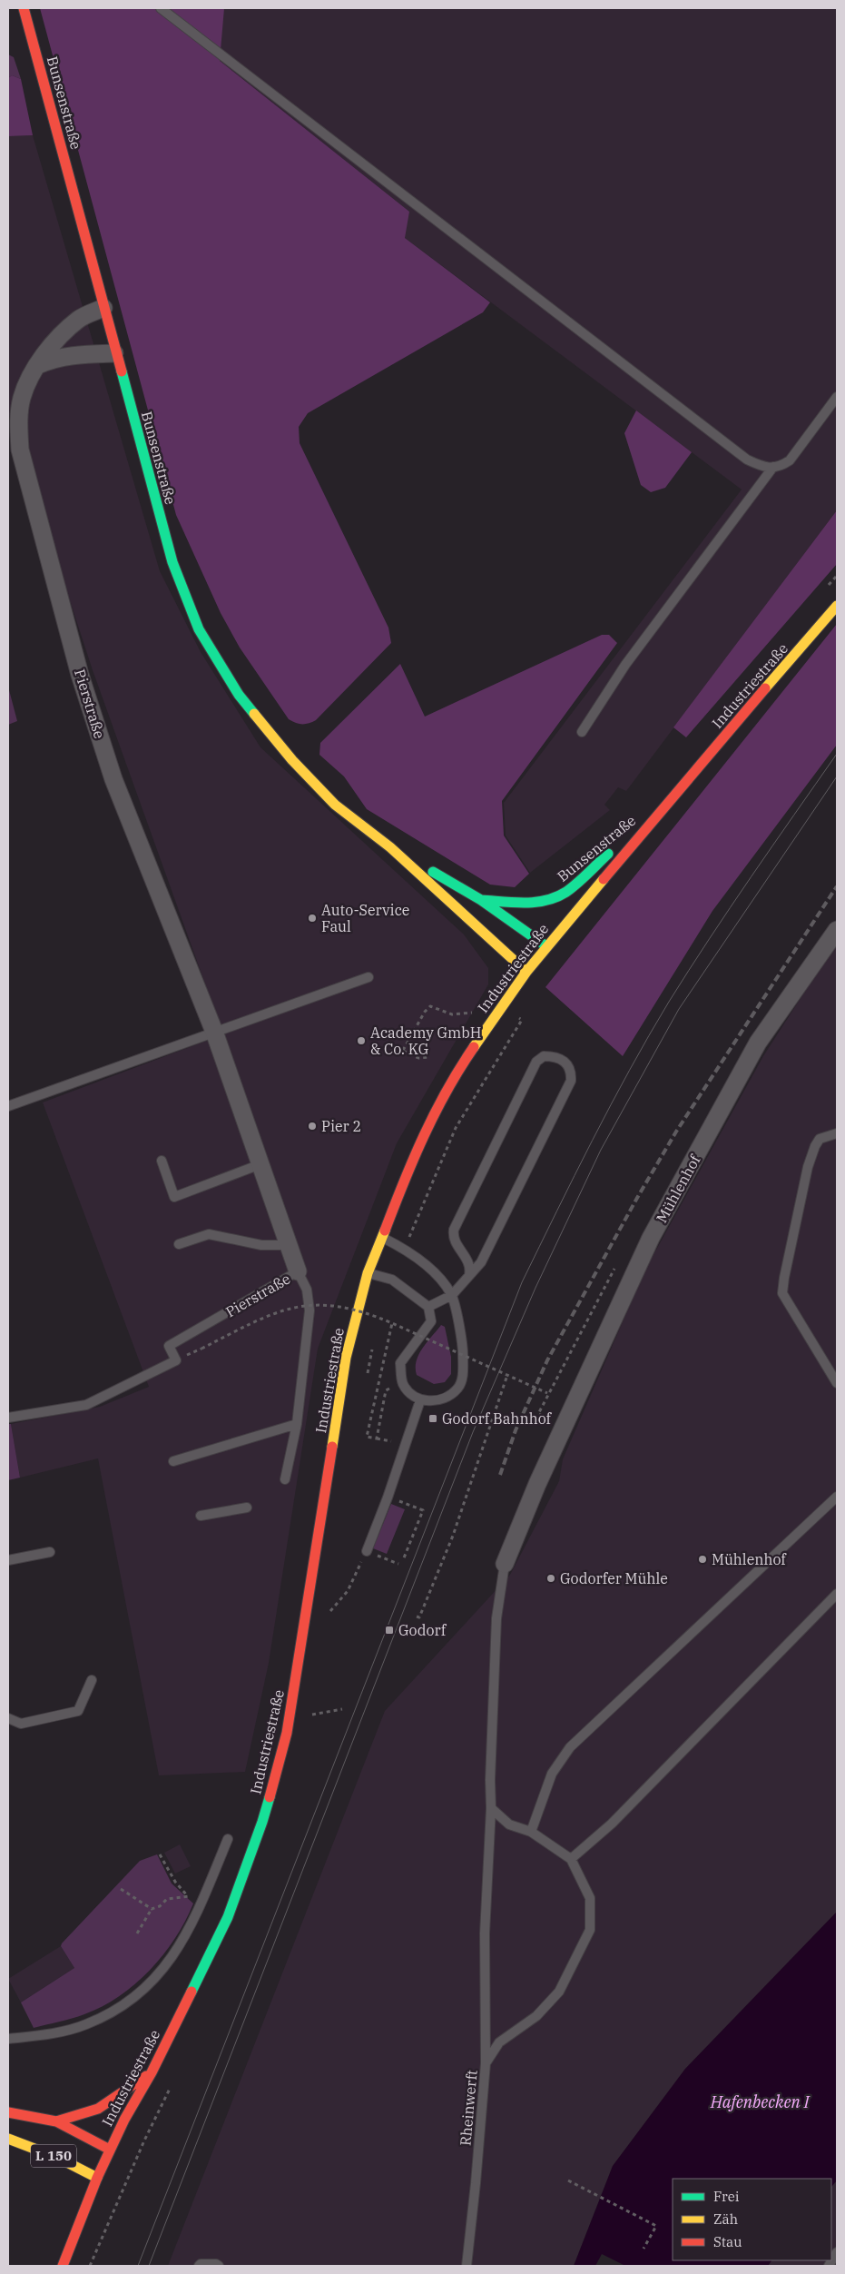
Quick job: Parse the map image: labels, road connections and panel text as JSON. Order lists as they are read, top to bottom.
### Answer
{
  "streets": {
    "main road": ["Bunsenstraße", "Industriestraße", "L 150"],
    "street": ["Pierstraße", "Mühlenhof"],
    "lane": ["Rheinwerft"]
  },
  "crossings": [
    ["Bunsenstraße", "Industriestraße"],
    ["Bunsenstraße", "Pierstraße"],
    ["Industriestraße", "L 150"],
    ["Mühlenhof", "Rheinwerft"]
  ],
  "water": ["Hafenbecken I"],
  "places": {
    "other": [
      "Auto-Service Faul",
      "Academy GmbH & Co. KG",
      "Pier 2",
      "Mühlenhof",
      "Godorfer Mühle"
    ],
    "transit": ["Godorf Bahnhof", "Godorf"]
  },
  "legend": ["Frei", "Zäh", "Stau"]
}
